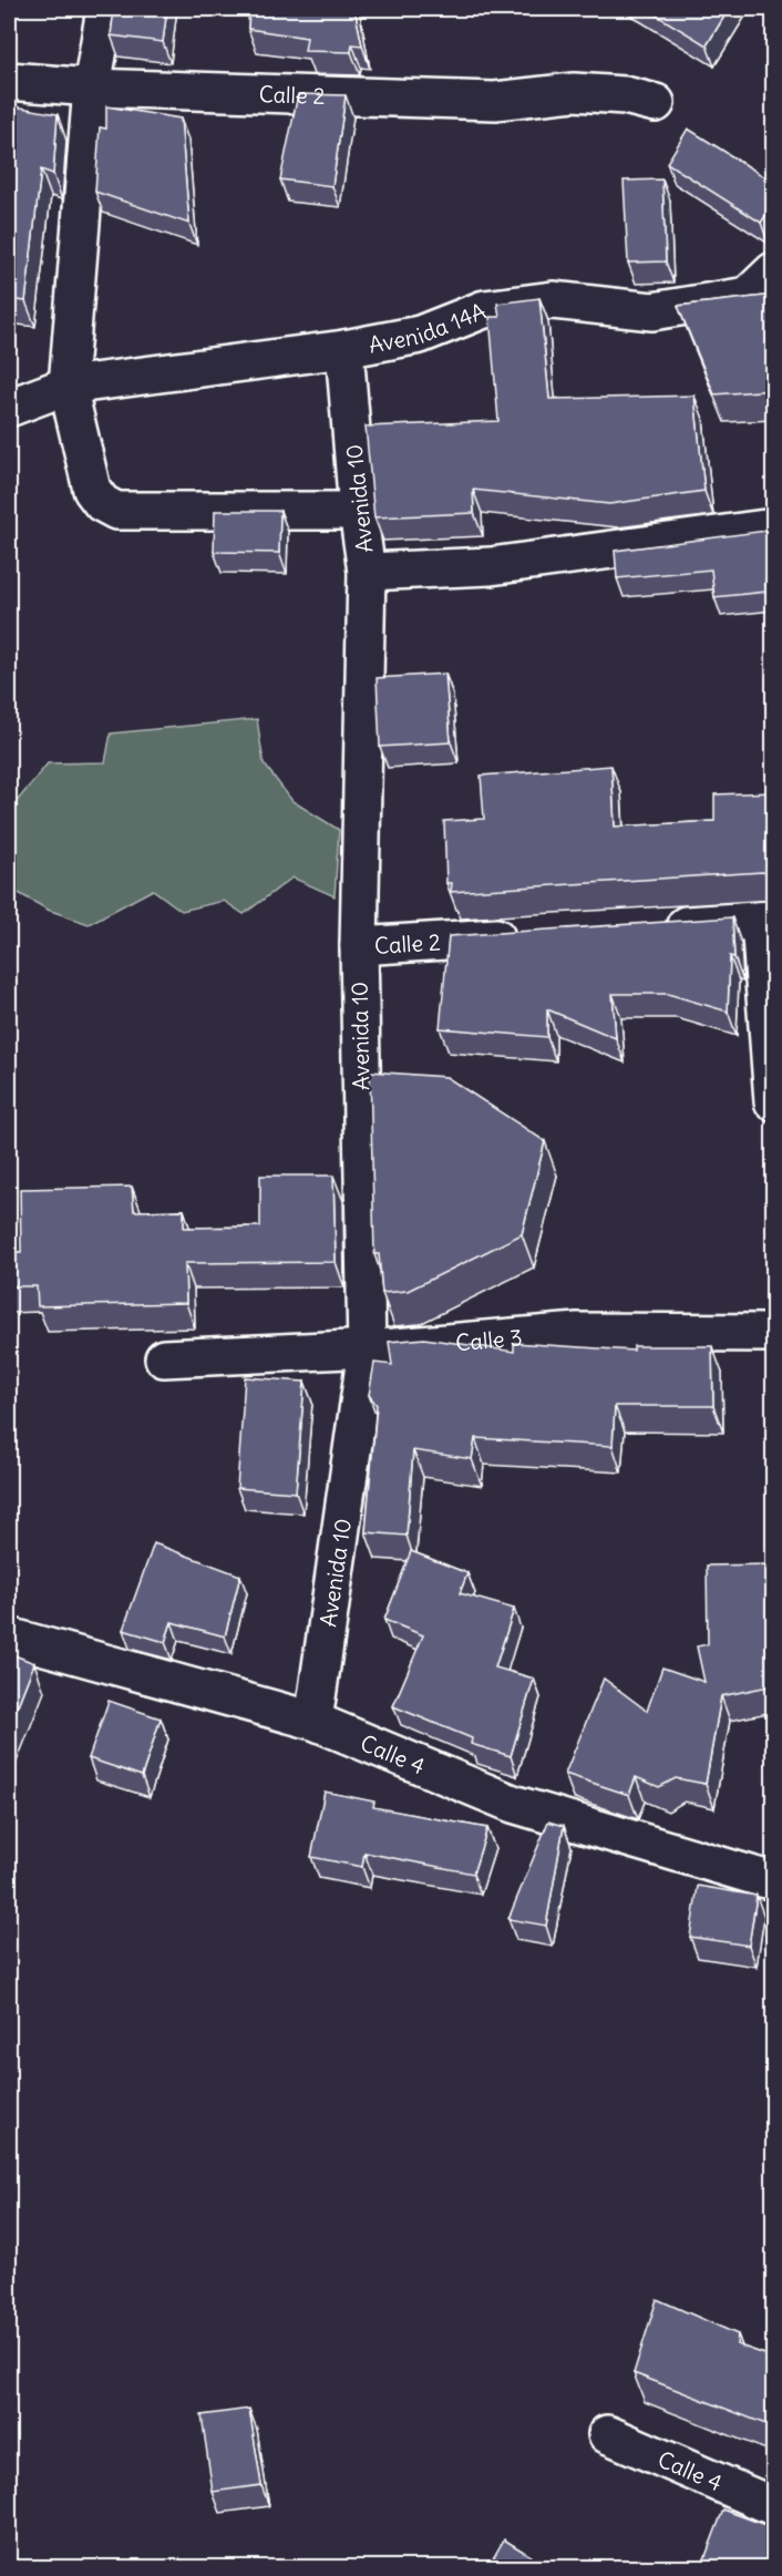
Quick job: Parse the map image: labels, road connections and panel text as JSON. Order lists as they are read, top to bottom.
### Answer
{
  "streets": {
    "street": [
      "Calle 2",
      "Avenida 14A",
      "Avenida 10",
      "Calle 3",
      "Calle 4"
    ]
  },
  "crossings": [
    ["Calle 2", "Avenida 10"],
    ["Avenida 14A", "Avenida 10"],
    ["Avenida 10", "Calle 3"],
    ["Avenida 10", "Calle 4"]
  ]
}
